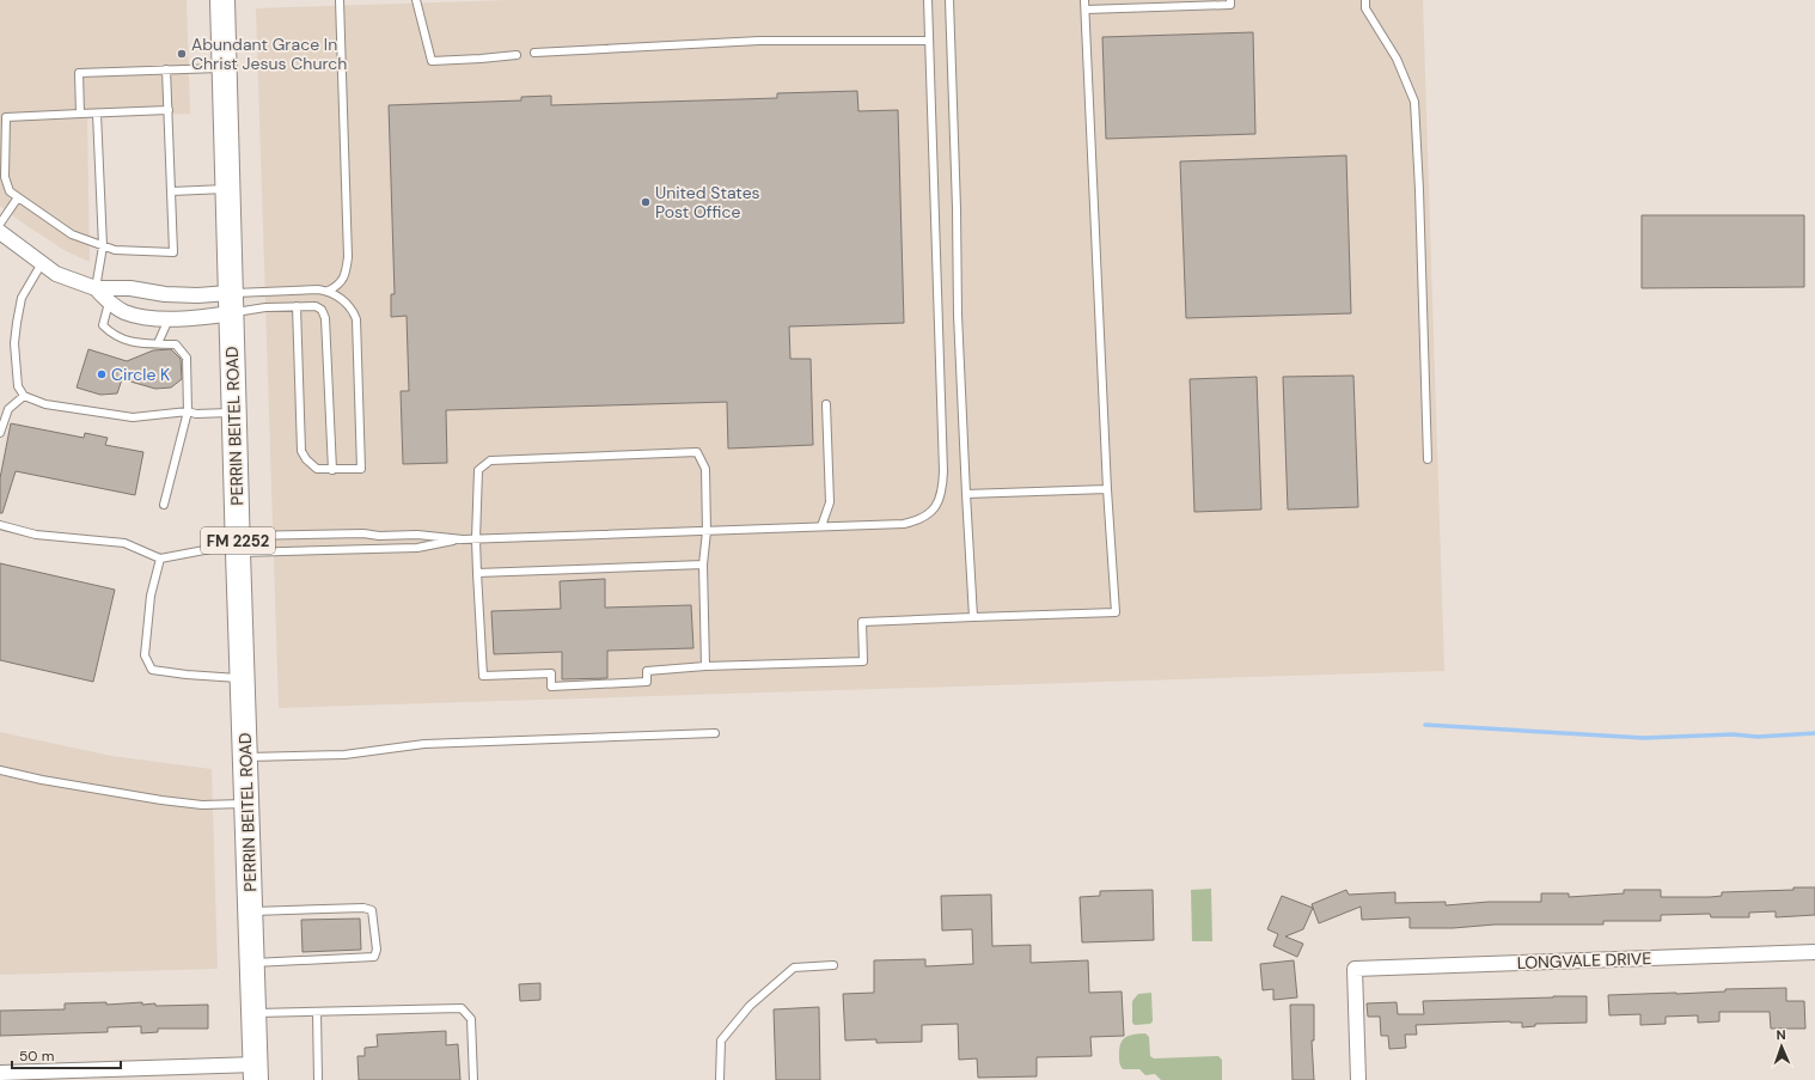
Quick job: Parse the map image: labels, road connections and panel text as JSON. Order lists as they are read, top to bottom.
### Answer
{
  "streets": {
    "main road": ["PERRIN BEITEL ROAD", "FM 2252"],
    "street": ["LONGVALE DRIVE"]
  },
  "places": ["Abundant Grace In Christ Jesus Church", "United States Post Office", "Circle K"],
  "scale_bar": "50 m",
  "north": "top"
}
